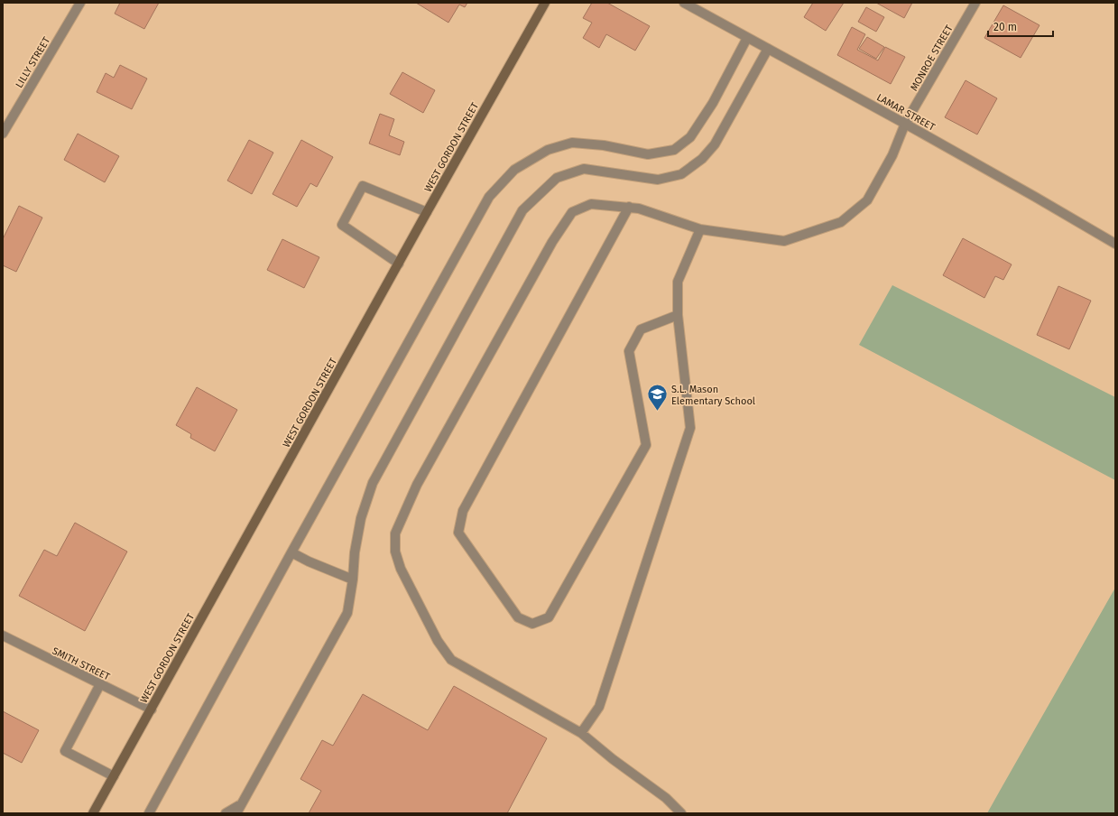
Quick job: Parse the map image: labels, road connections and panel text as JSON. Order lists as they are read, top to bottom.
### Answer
{
  "streets": {
    "street": [
      "MONROE STREET",
      "LILLY STREET",
      "LAMAR STREET",
      "WEST GORDON STREET",
      "SMITH STREET"
    ]
  },
  "crossings": [
    ["MONROE STREET", "LAMAR STREET"],
    ["WEST GORDON STREET", "SMITH STREET"]
  ],
  "places": {
    "school or university": ["S.L. Mason Elementary School"]
  },
  "scale_bar": "20 m"
}
